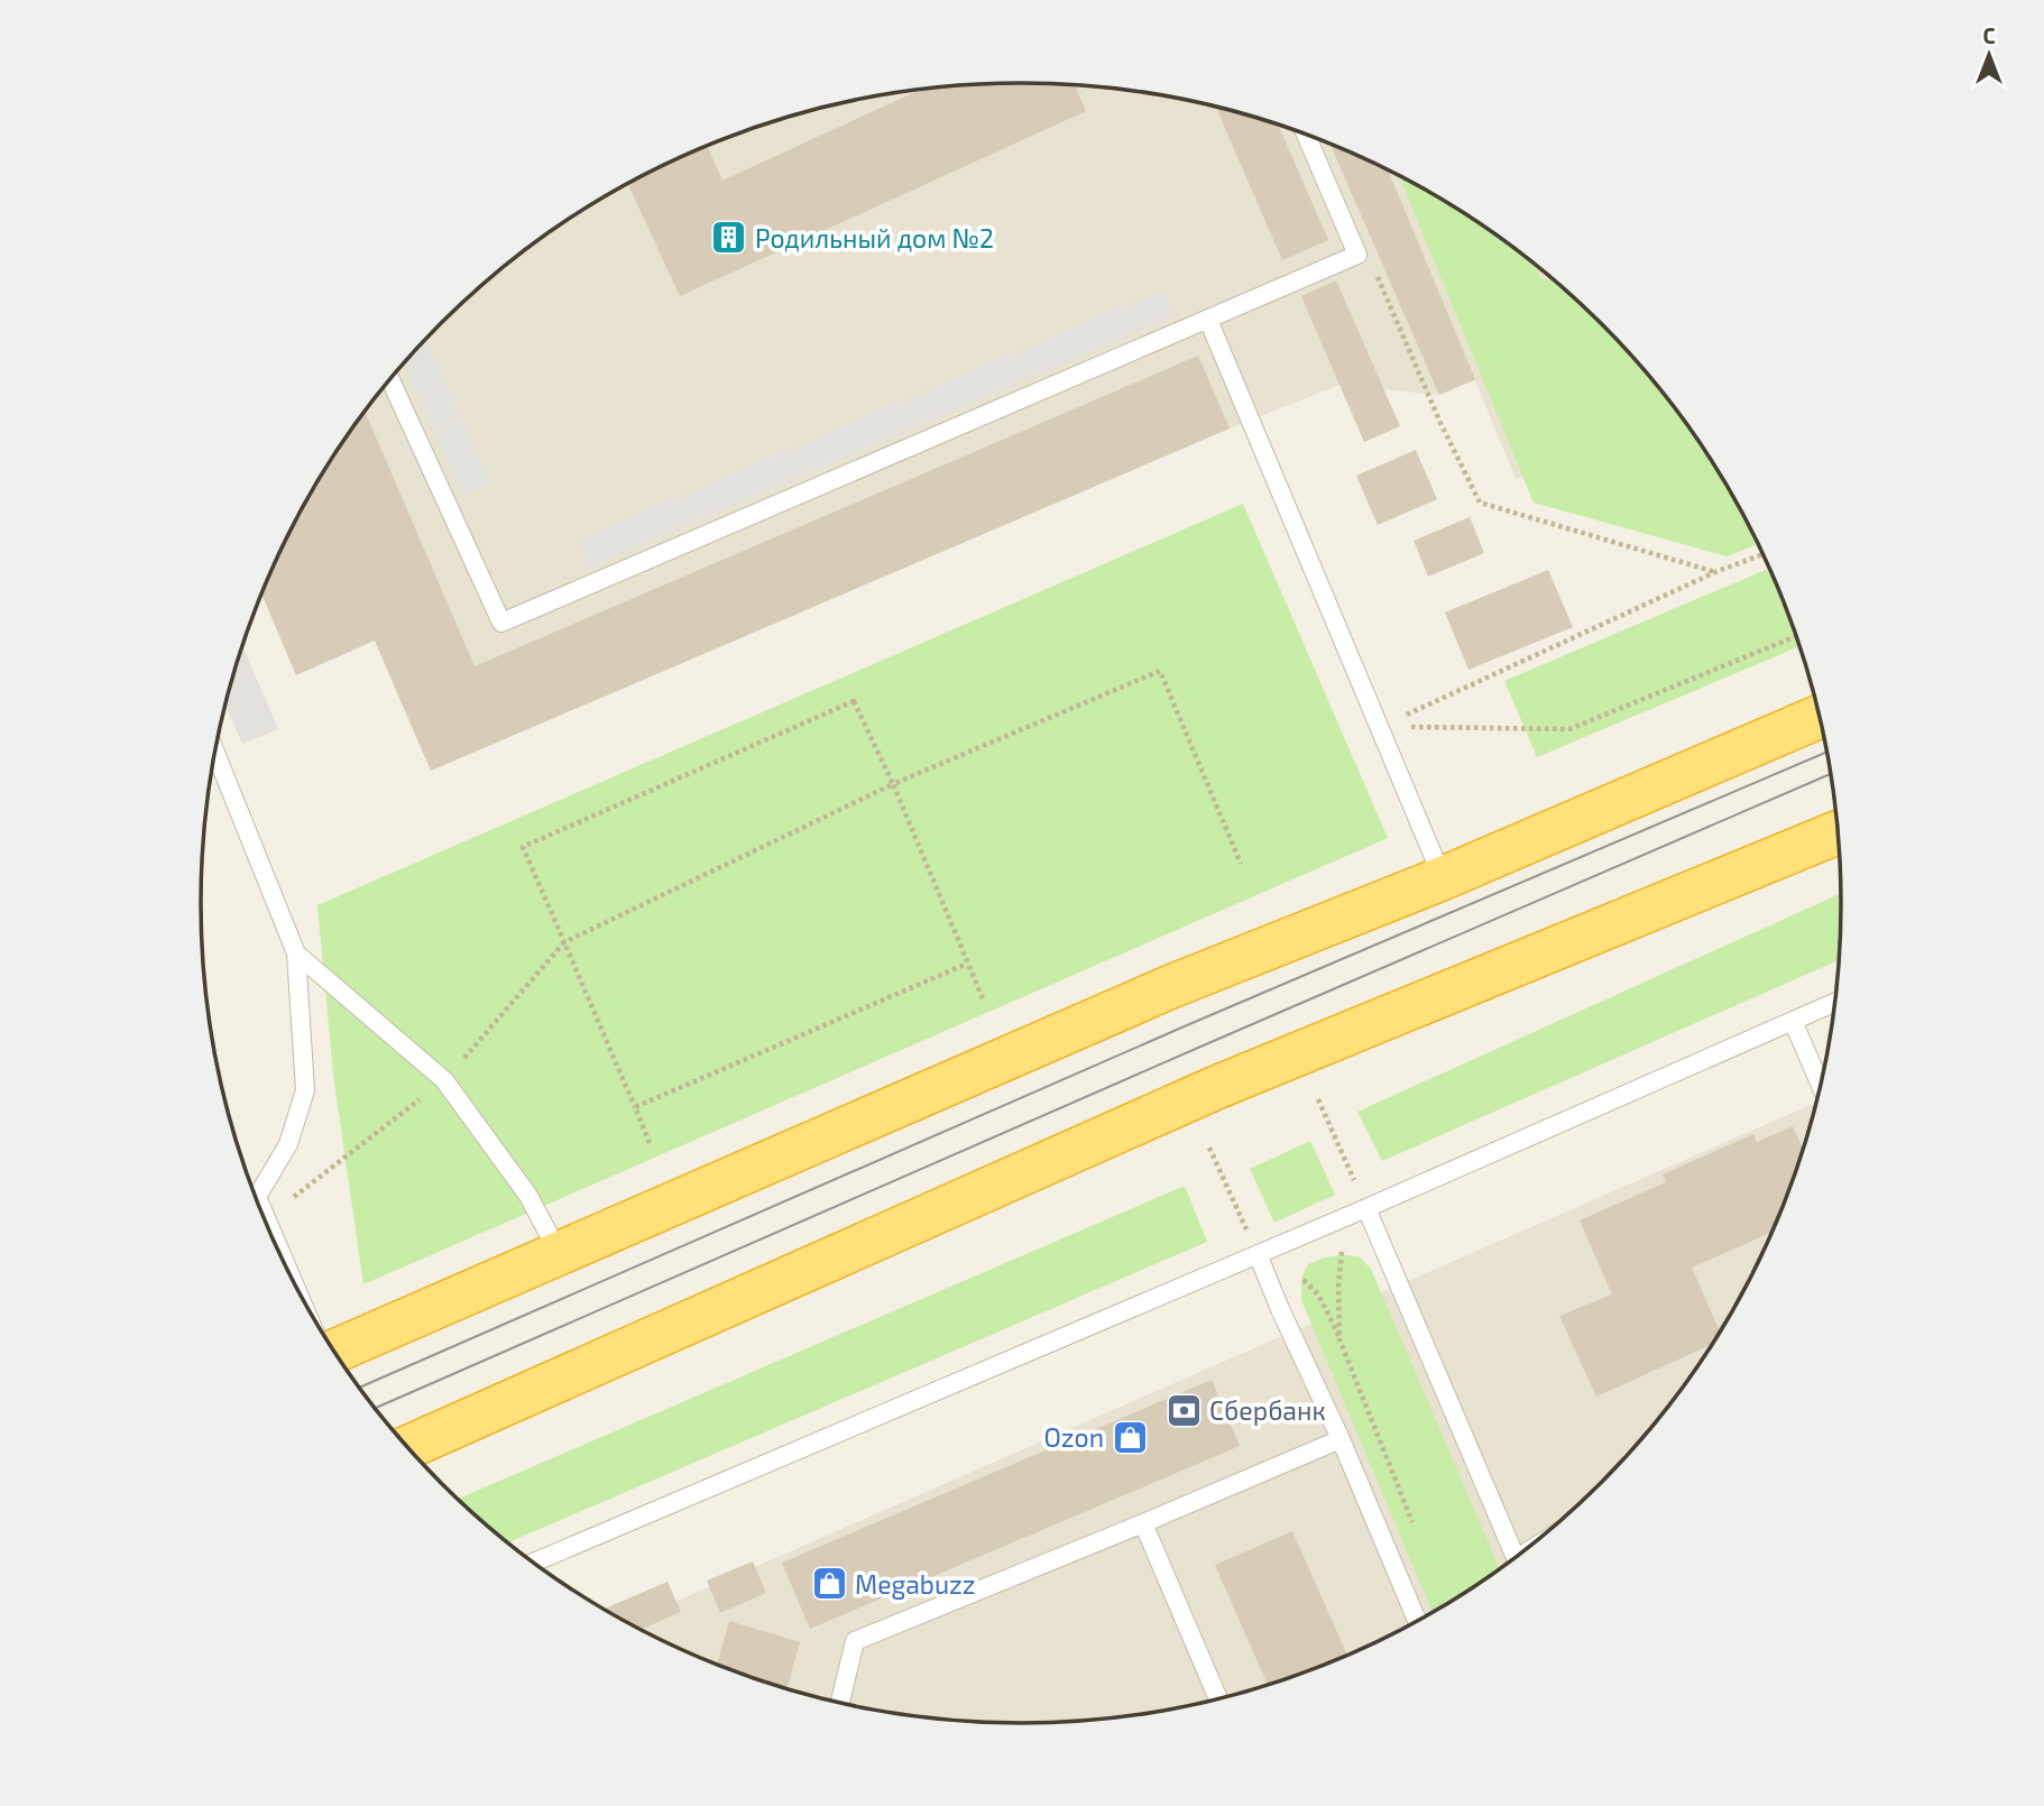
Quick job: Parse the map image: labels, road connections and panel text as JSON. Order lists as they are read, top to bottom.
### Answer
{
  "places": {
    "building": ["Родильный дом №2"],
    "bank": ["Сбербанк"],
    "shop": ["Ozon", "Megabuzz"]
  },
  "north": "top"
}
